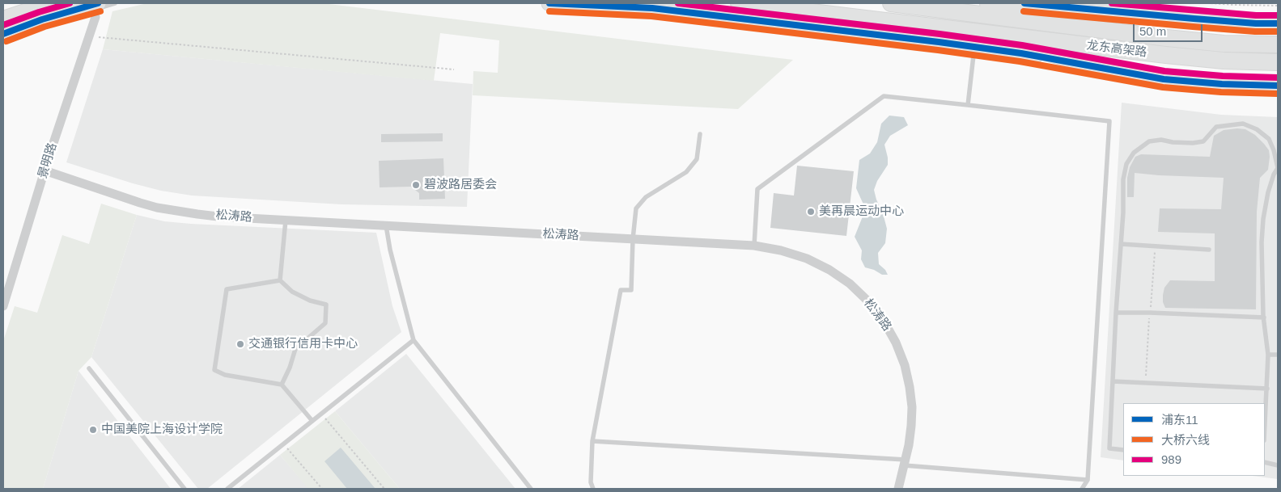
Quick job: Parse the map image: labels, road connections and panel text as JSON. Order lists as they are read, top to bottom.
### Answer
{
  "streets": {
    "highway": ["龙东高架路"],
    "street": ["景明路", "松涛路"]
  },
  "crossings": [
    ["景明路", "松涛路"]
  ],
  "places": [
    "碧波路居委会",
    "美再晨运动中心",
    "交通银行信用卡中心",
    "中国美院上海设计学院"
  ],
  "lines": ["transit line 浦东11", "transit line 989", "transit line 大桥六线"],
  "legend": ["浦东11", "大桥六线", "989"],
  "scale_bar": "50 m"
}
